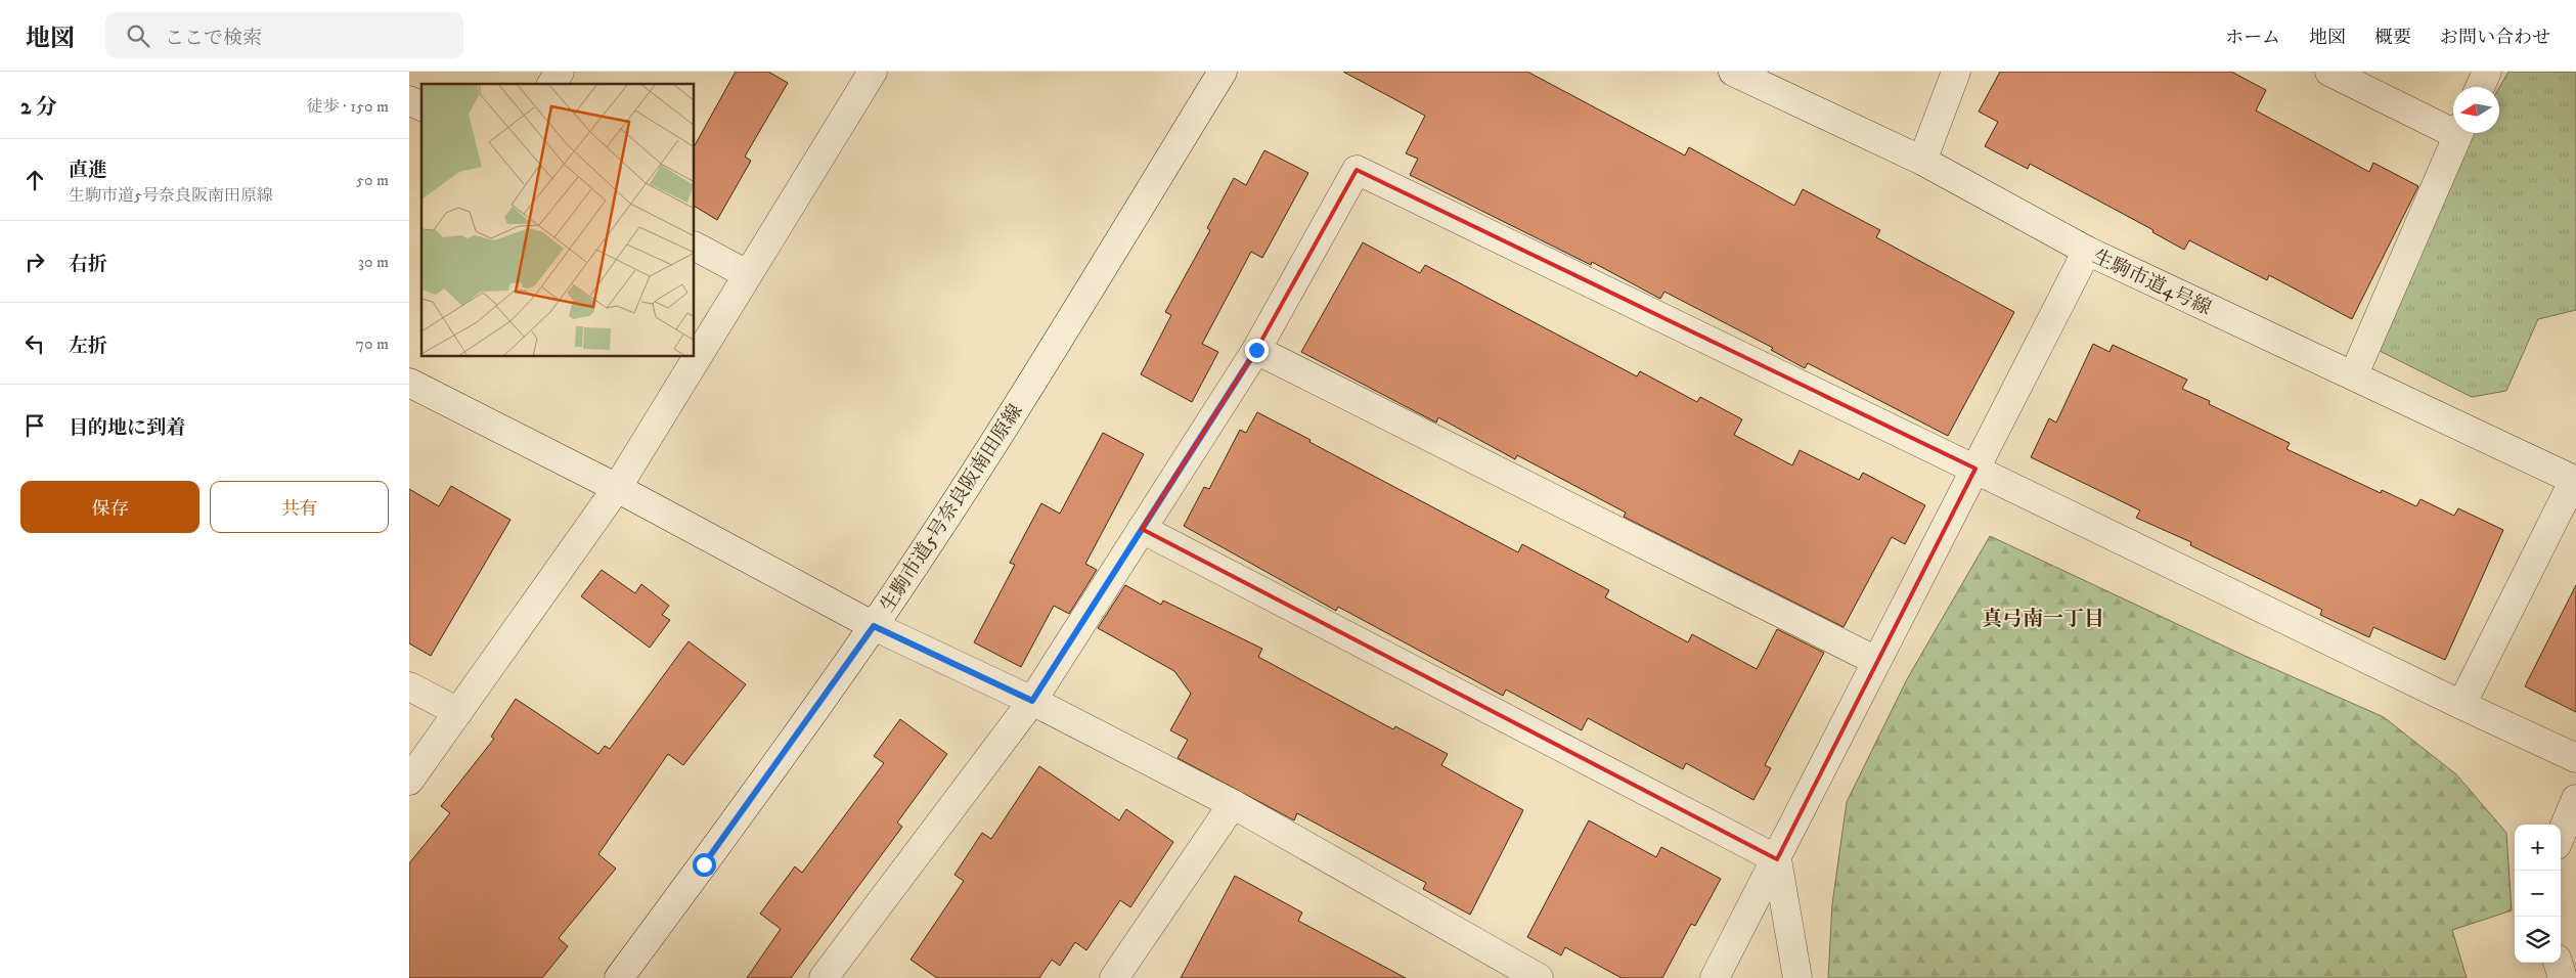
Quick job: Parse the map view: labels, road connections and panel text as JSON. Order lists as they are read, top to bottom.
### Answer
{
  "streets": {
    "street": ["生駒市道4号線", "生駒市道5号奈良阪南田原線"]
  },
  "districts": ["真弓南一丁目"],
  "north": "left",
  "page": {
    "header": "地図",
    "search": "ここで検索",
    "nav": [
      "ホーム",
      "地図",
      "概要",
      "お問い合わせ"
    ],
    "heading": ["2 分", "徒歩 · 150 m"],
    "list": [
      ["直進", "生駒市道5号奈良阪南田原線", "50 m"],
      ["右折", "30 m"],
      ["左折", "70 m"],
      "目的地に到着"
    ],
    "buttons": ["保存", "共有"],
    "map_buttons": ["+", "−"]
  }
}
